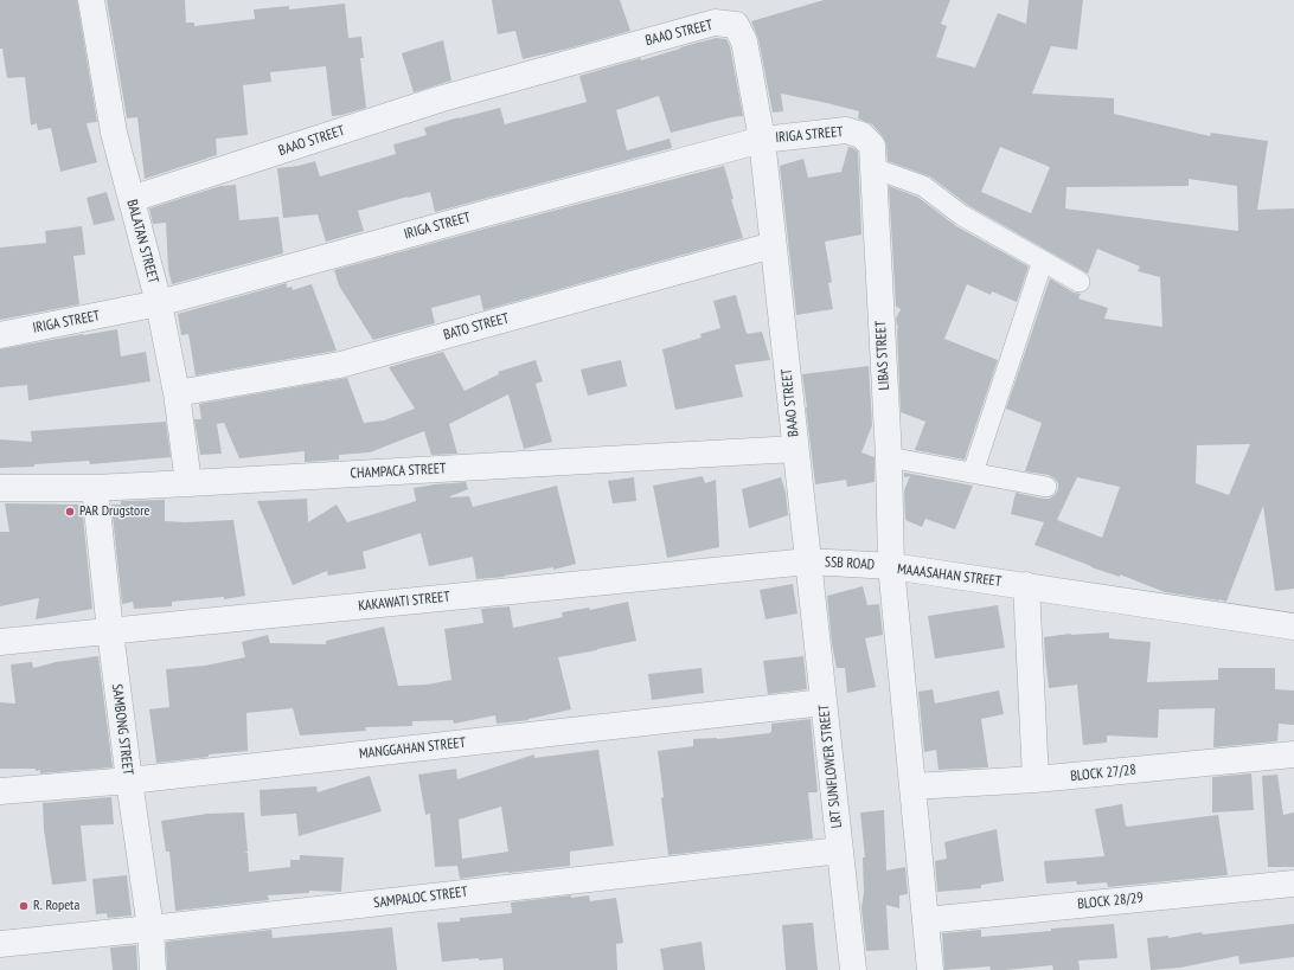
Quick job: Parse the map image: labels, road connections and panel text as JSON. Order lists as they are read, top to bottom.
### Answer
{
  "streets": {
    "street": [
      "BAAO STREET",
      "IRIGA STREET",
      "BALATAN STREET",
      "BATO STREET",
      "LIBAS STREET",
      "CHAMPACA STREET",
      "SSB ROAD",
      "MAAASAHAN STREET",
      "KAKAWATI STREET",
      "SAMBONG STREET",
      "MANGGAHAN STREET",
      "LRT SUNFLOWER STREET",
      "BLOCK 27/28",
      "SAMPALOC STREET",
      "BLOCK 28/29"
    ]
  },
  "crossings": [
    ["BAAO STREET", "IRIGA STREET"],
    ["BAAO STREET", "BALATAN STREET"],
    ["BAAO STREET", "BATO STREET"],
    ["BAAO STREET", "CHAMPACA STREET"],
    ["BAAO STREET", "SSB ROAD"],
    ["BAAO STREET", "KAKAWATI STREET"],
    ["BAAO STREET", "LRT SUNFLOWER STREET"],
    ["IRIGA STREET", "BALATAN STREET"],
    ["IRIGA STREET", "LIBAS STREET"],
    ["BALATAN STREET", "BATO STREET"],
    ["BALATAN STREET", "CHAMPACA STREET"],
    ["LIBAS STREET", "SSB ROAD"],
    ["LIBAS STREET", "MAAASAHAN STREET"],
    ["CHAMPACA STREET", "SAMBONG STREET"],
    ["SSB ROAD", "MAAASAHAN STREET"],
    ["SSB ROAD", "KAKAWATI STREET"],
    ["SSB ROAD", "LRT SUNFLOWER STREET"],
    ["MAAASAHAN STREET", "BLOCK 27/28"],
    ["MAAASAHAN STREET", "BLOCK 28/29"],
    ["KAKAWATI STREET", "SAMBONG STREET"],
    ["KAKAWATI STREET", "LRT SUNFLOWER STREET"],
    ["SAMBONG STREET", "MANGGAHAN STREET"],
    ["SAMBONG STREET", "SAMPALOC STREET"],
    ["MANGGAHAN STREET", "LRT SUNFLOWER STREET"],
    ["LRT SUNFLOWER STREET", "SAMPALOC STREET"]
  ],
  "places": ["PAR Drugstore", "R. Ropeta"]
}
